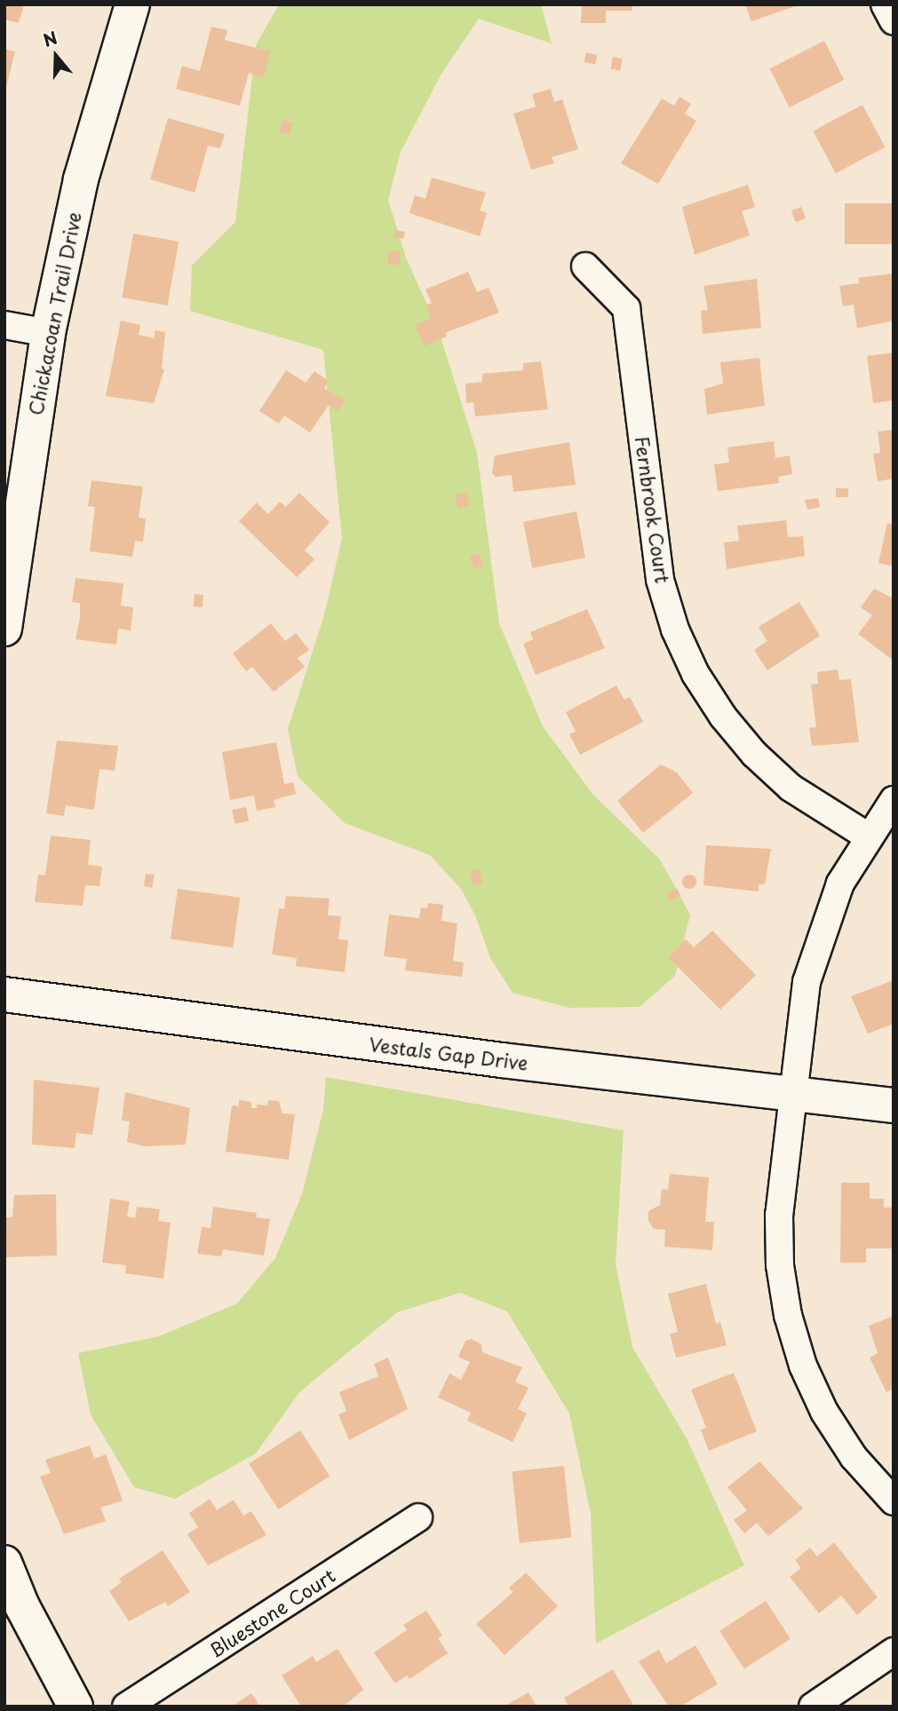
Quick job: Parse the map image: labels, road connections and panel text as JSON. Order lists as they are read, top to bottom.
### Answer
{
  "streets": {
    "street": [
      "Chickacoan Trail Drive",
      "Fernbrook Court",
      "Vestals Gap Drive",
      "Bluestone Court"
    ]
  },
  "north": "top"
}
